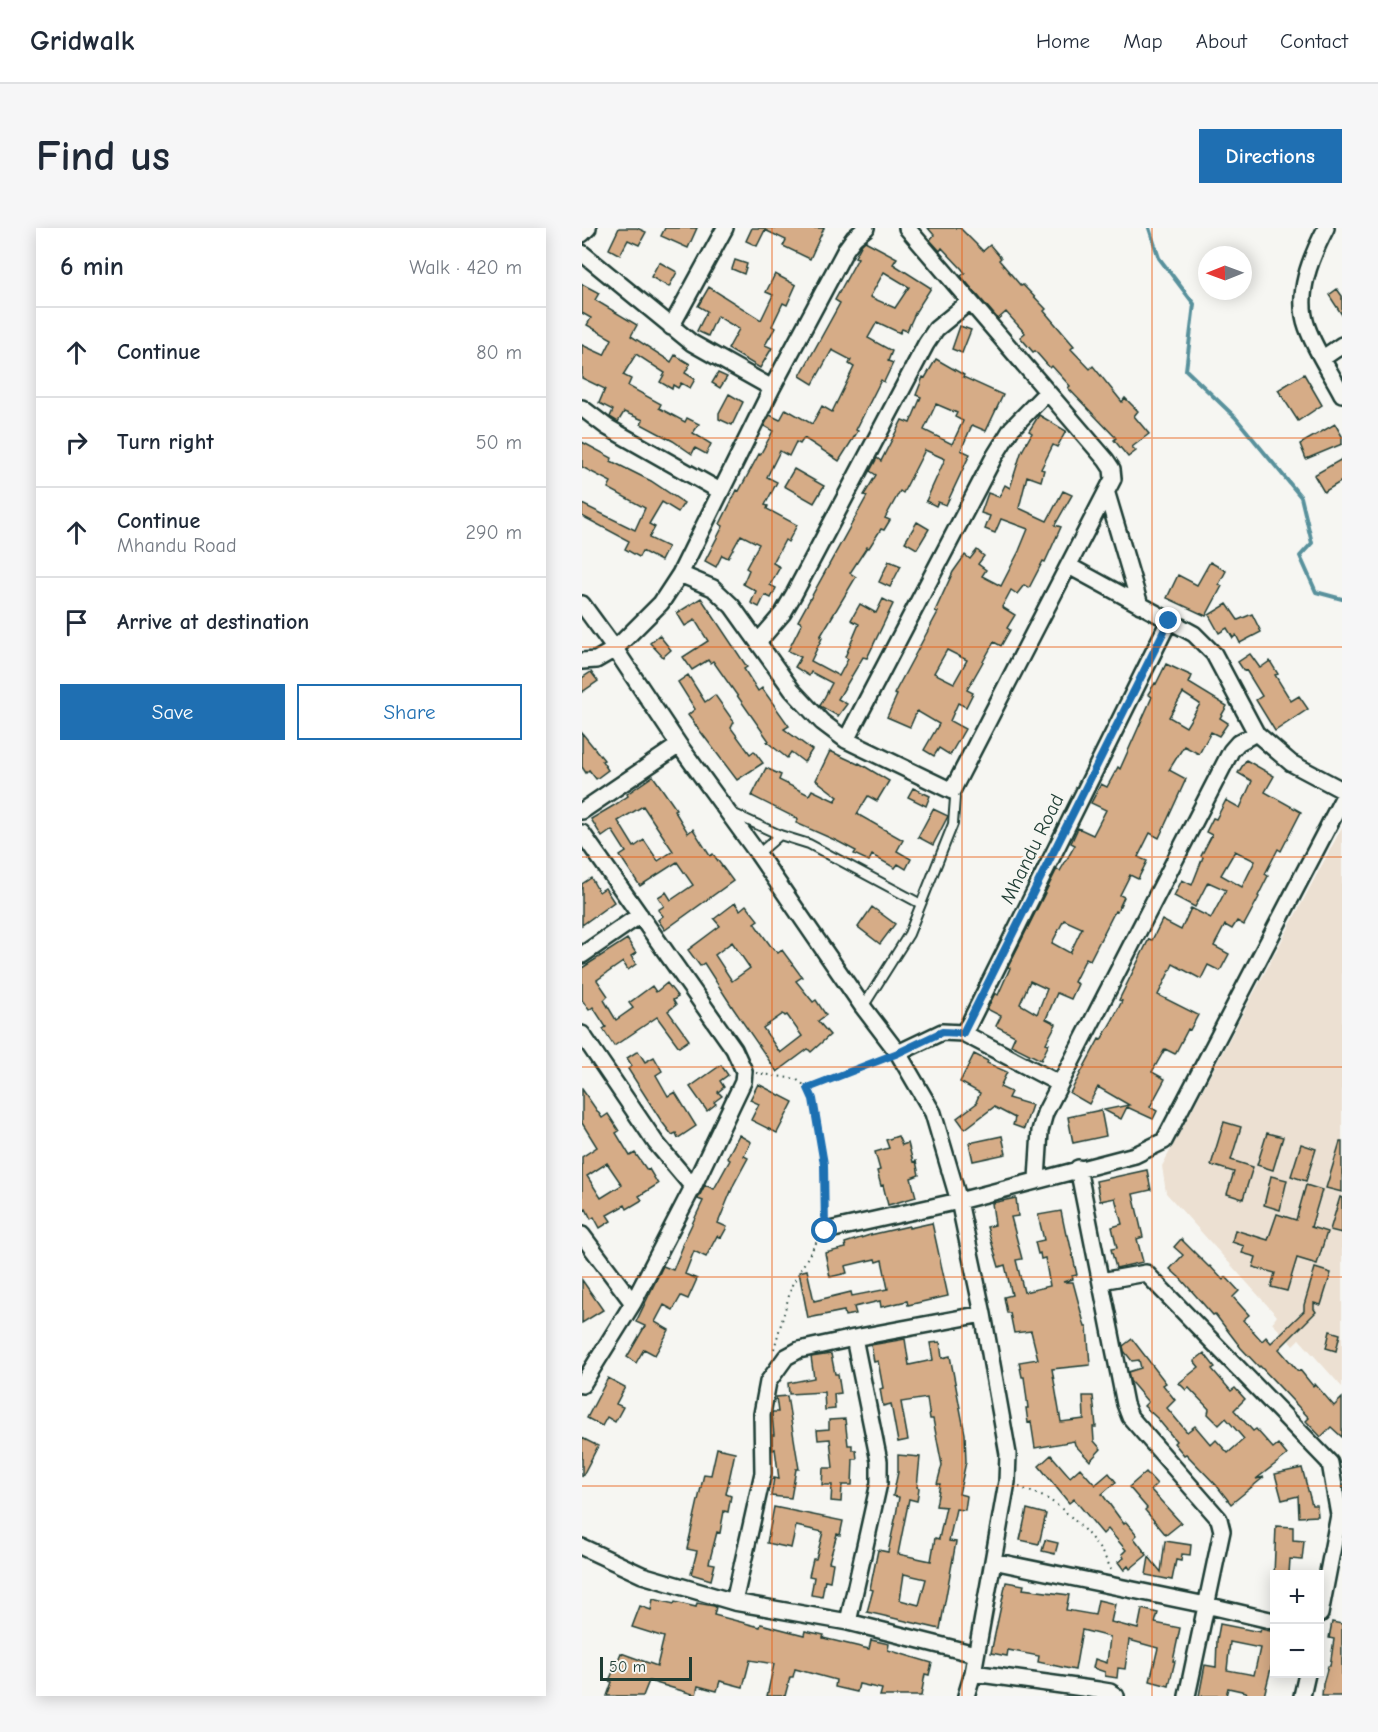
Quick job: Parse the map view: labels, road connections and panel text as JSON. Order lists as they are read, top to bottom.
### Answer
{
  "streets": {
    "street": ["Mhandu Road"]
  },
  "scale_bar": "50 m",
  "north": "left",
  "page": {
    "header": "Gridwalk",
    "nav": [
      "Home",
      "Map",
      "About",
      "Contact"
    ],
    "buttons": [
      "Directions",
      ["Save", "Share"]
    ],
    "title": "Find us",
    "heading": ["6 min", "Walk · 420 m"],
    "list": [
      ["Continue", "80 m"],
      ["Turn right", "50 m"],
      ["Continue", "Mhandu Road", "290 m"],
      "Arrive at destination"
    ],
    "map_buttons": ["+", "−"],
    "scale": "50 m"
  }
}
